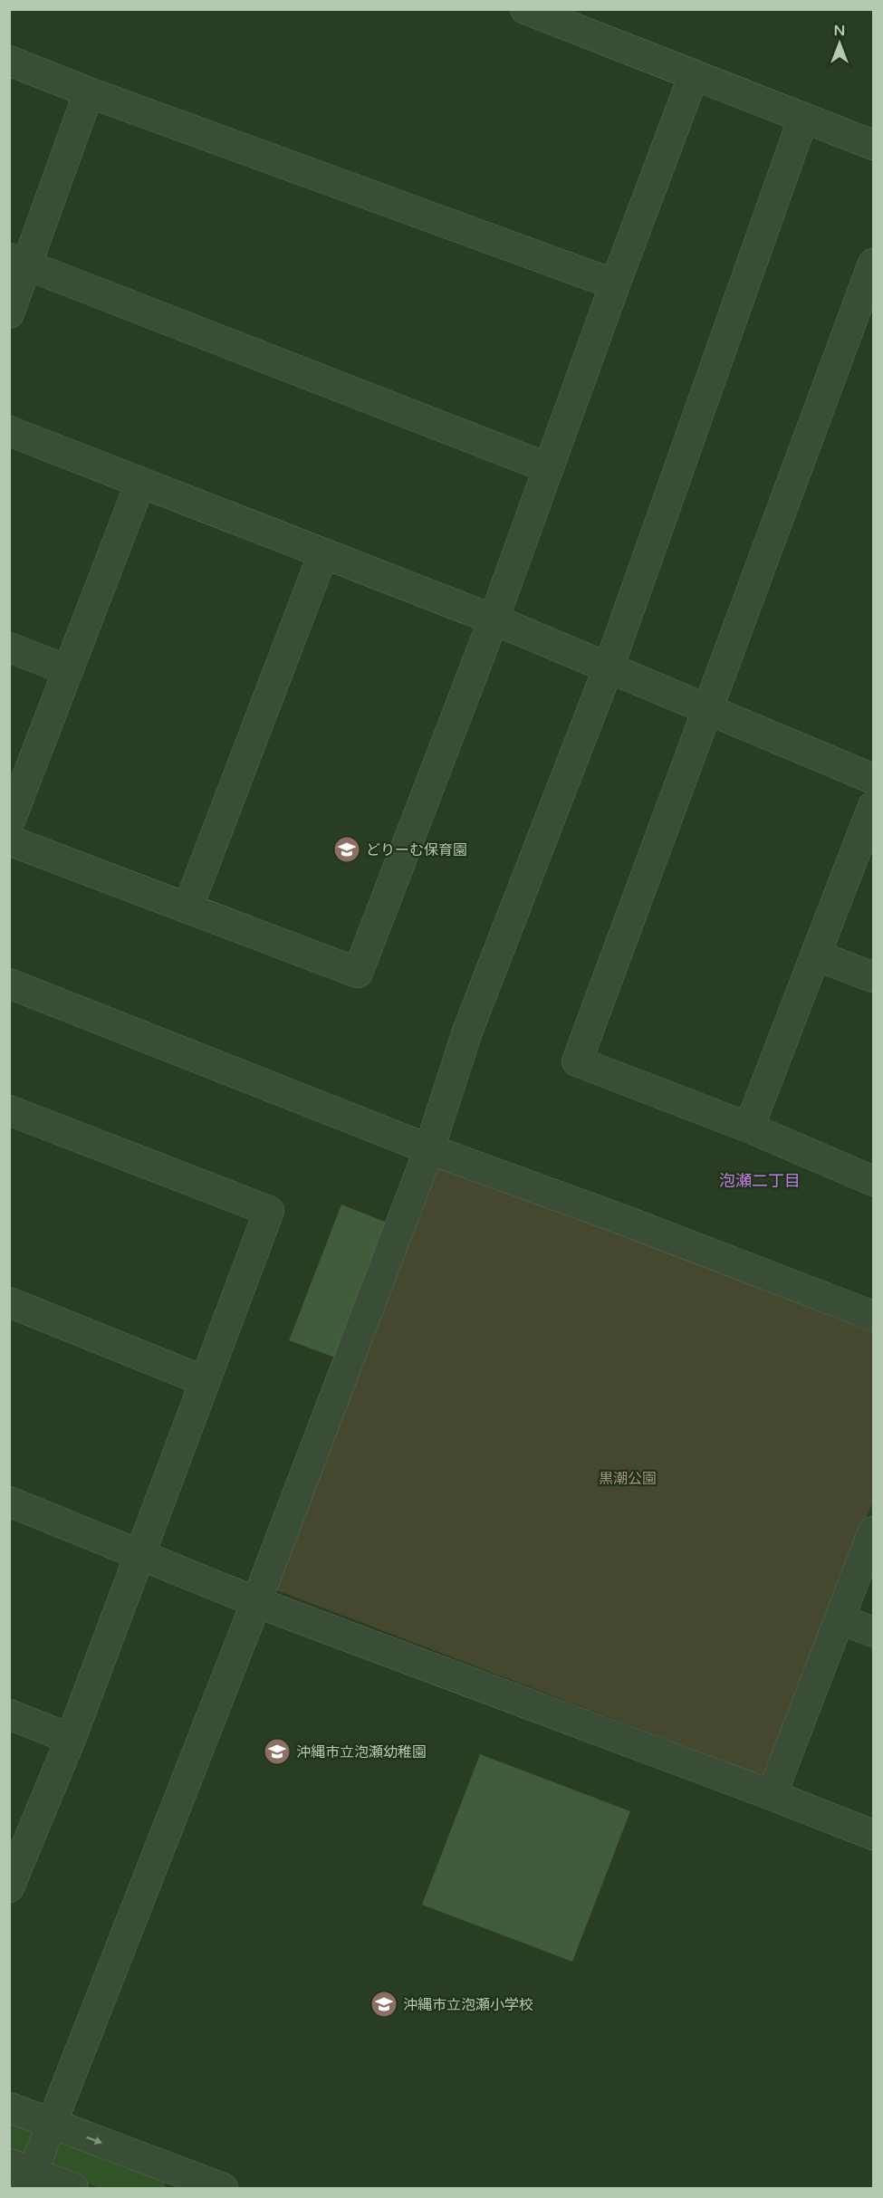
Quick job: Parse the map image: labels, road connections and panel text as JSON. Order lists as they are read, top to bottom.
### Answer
{
  "districts": ["泡瀬二丁目"],
  "parks": ["黒潮公園"],
  "places": {
    "school or university": ["どりーむ保育園", "沖縄市立泡瀬幼稚園", "沖縄市立泡瀬小学校"]
  },
  "north": "top"
}
